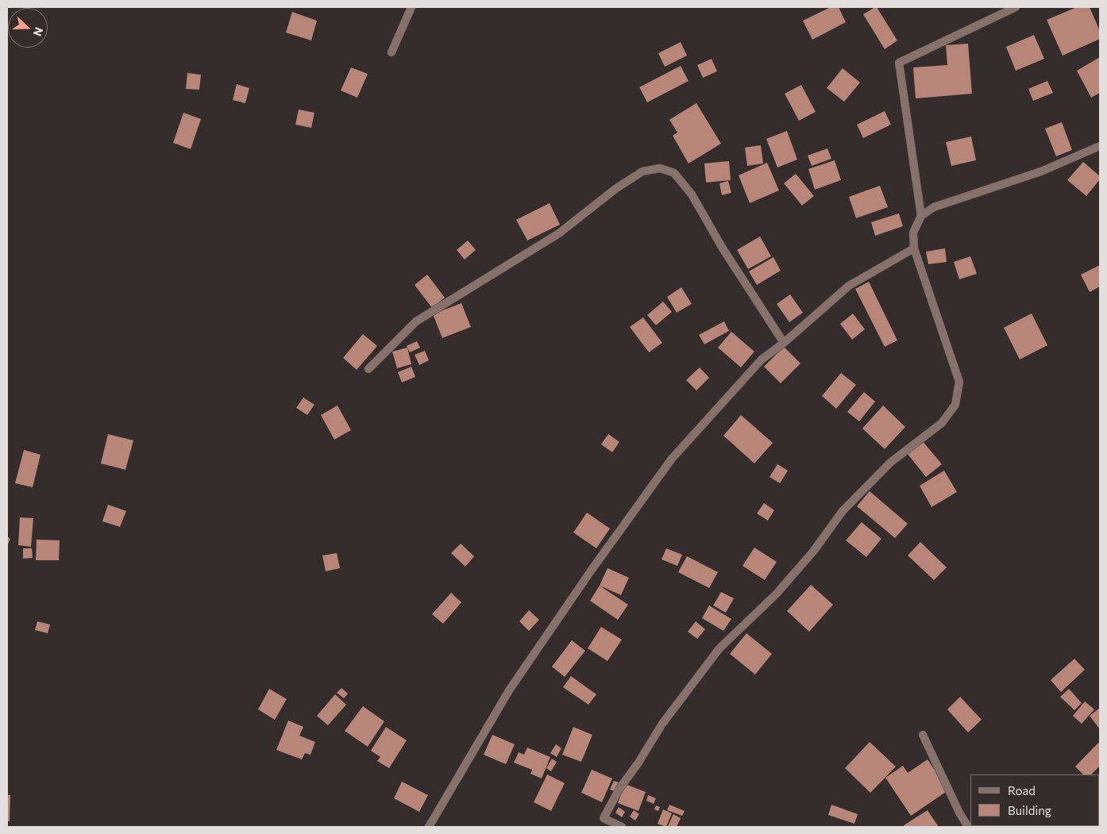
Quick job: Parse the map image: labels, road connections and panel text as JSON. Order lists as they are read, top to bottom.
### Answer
{
  "legend": ["Road", "Building"],
  "north": "right"
}
